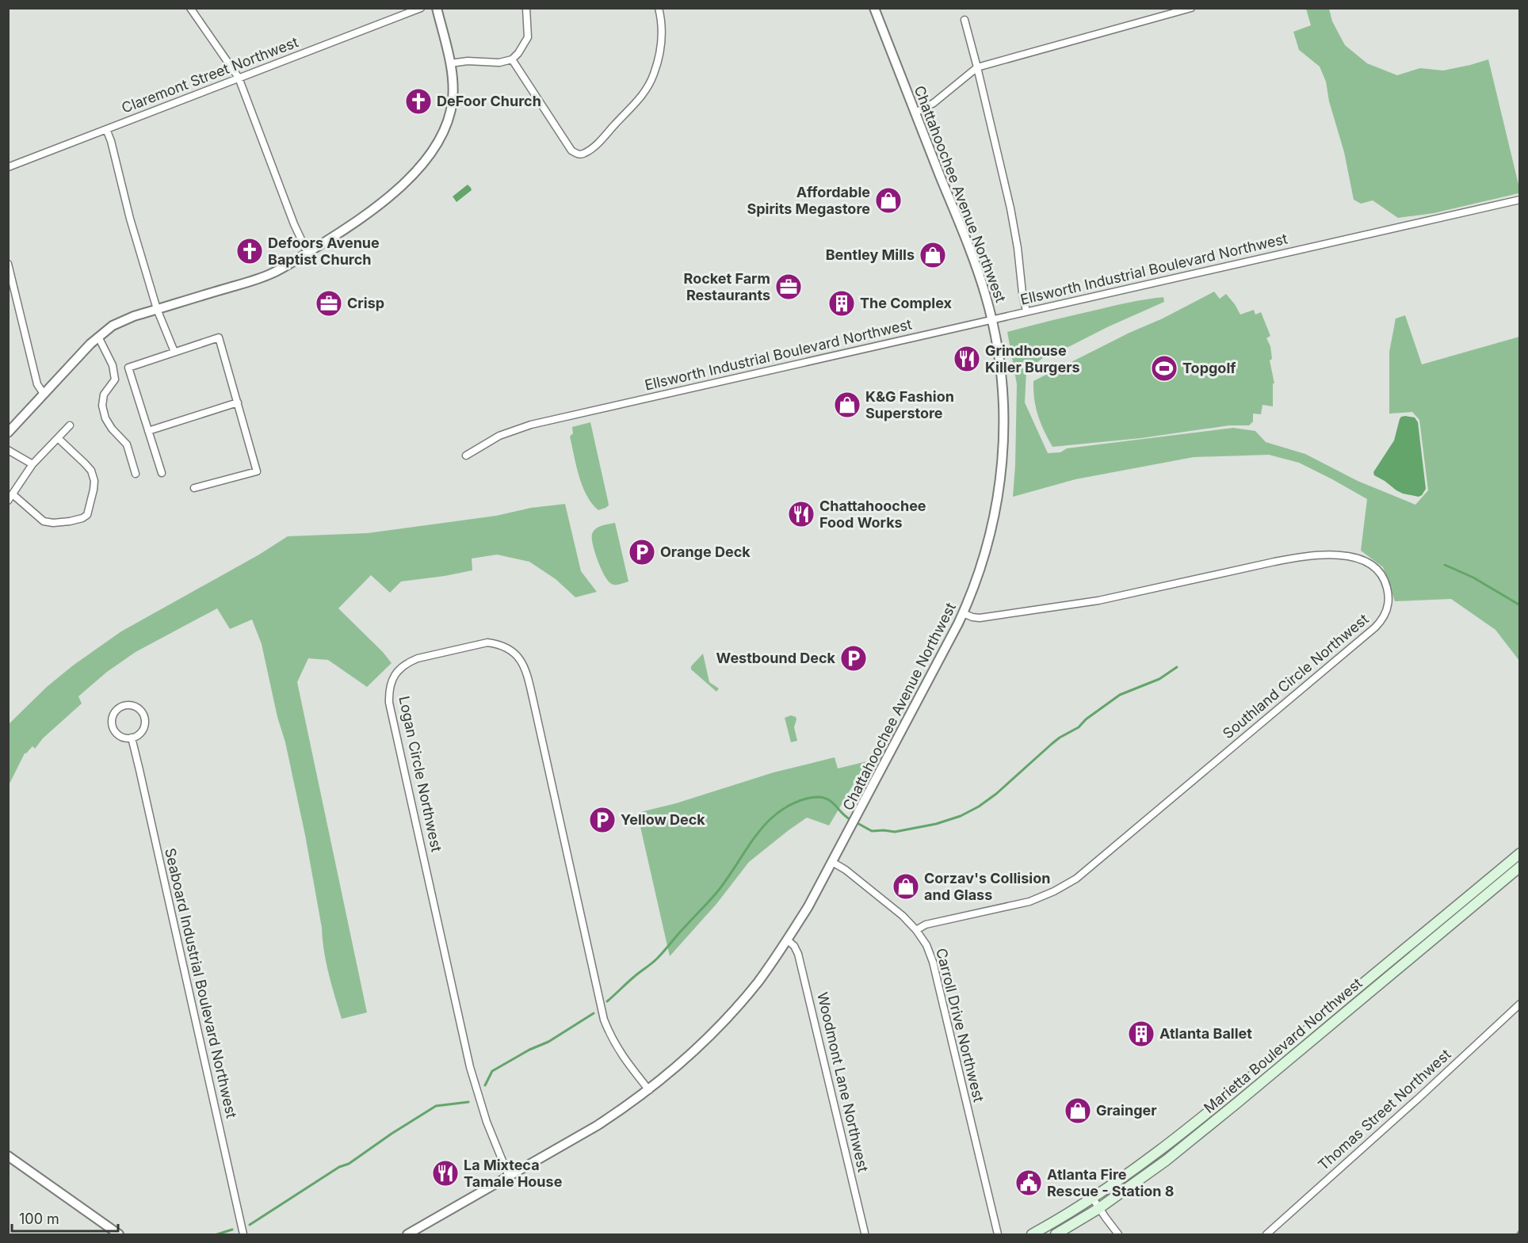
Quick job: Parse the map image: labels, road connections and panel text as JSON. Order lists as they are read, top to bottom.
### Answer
{
  "streets": {
    "main road": ["Marietta Boulevard Northwest"],
    "street": [
      "Claremont Street Northwest",
      "Chattahoochee Avenue Northwest",
      "Ellsworth Industrial Boulevard Northwest",
      "Southland Circle Northwest",
      "Logan Circle Northwest",
      "Seaboard Industrial Boulevard Northwest",
      "Carroll Drive Northwest",
      "Woodmont Lane Northwest",
      "Thomas Street Northwest"
    ]
  },
  "crossings": [
    ["Chattahoochee Avenue Northwest", "Ellsworth Industrial Boulevard Northwest"],
    ["Chattahoochee Avenue Northwest", "Southland Circle Northwest"],
    ["Chattahoochee Avenue Northwest", "Logan Circle Northwest"],
    ["Chattahoochee Avenue Northwest", "Carroll Drive Northwest"],
    ["Chattahoochee Avenue Northwest", "Woodmont Lane Northwest"],
    ["Southland Circle Northwest", "Carroll Drive Northwest"]
  ],
  "places": {
    "church": ["DeFoor Church", "Defoors Avenue Baptist Church"],
    "shop": [
      "Affordable Spirits Megastore",
      "Bentley Mills",
      "K&G Fashion Superstore",
      "Corzav's Collision and Glass",
      "Grainger"
    ],
    "office": ["Rocket Farm Restaurants", "Crisp"],
    "building": ["The Complex", "Atlanta Ballet"],
    "restaurant": ["Grindhouse Killer Burgers", "Chattahoochee Food Works", "La Mixteca Tamale House"],
    "sports": ["Topgolf"],
    "parking": ["Orange Deck", "Westbound Deck", "Yellow Deck"],
    "public building": ["Atlanta Fire Rescue - Station 8"]
  },
  "scale_bar": "100 m"
}
